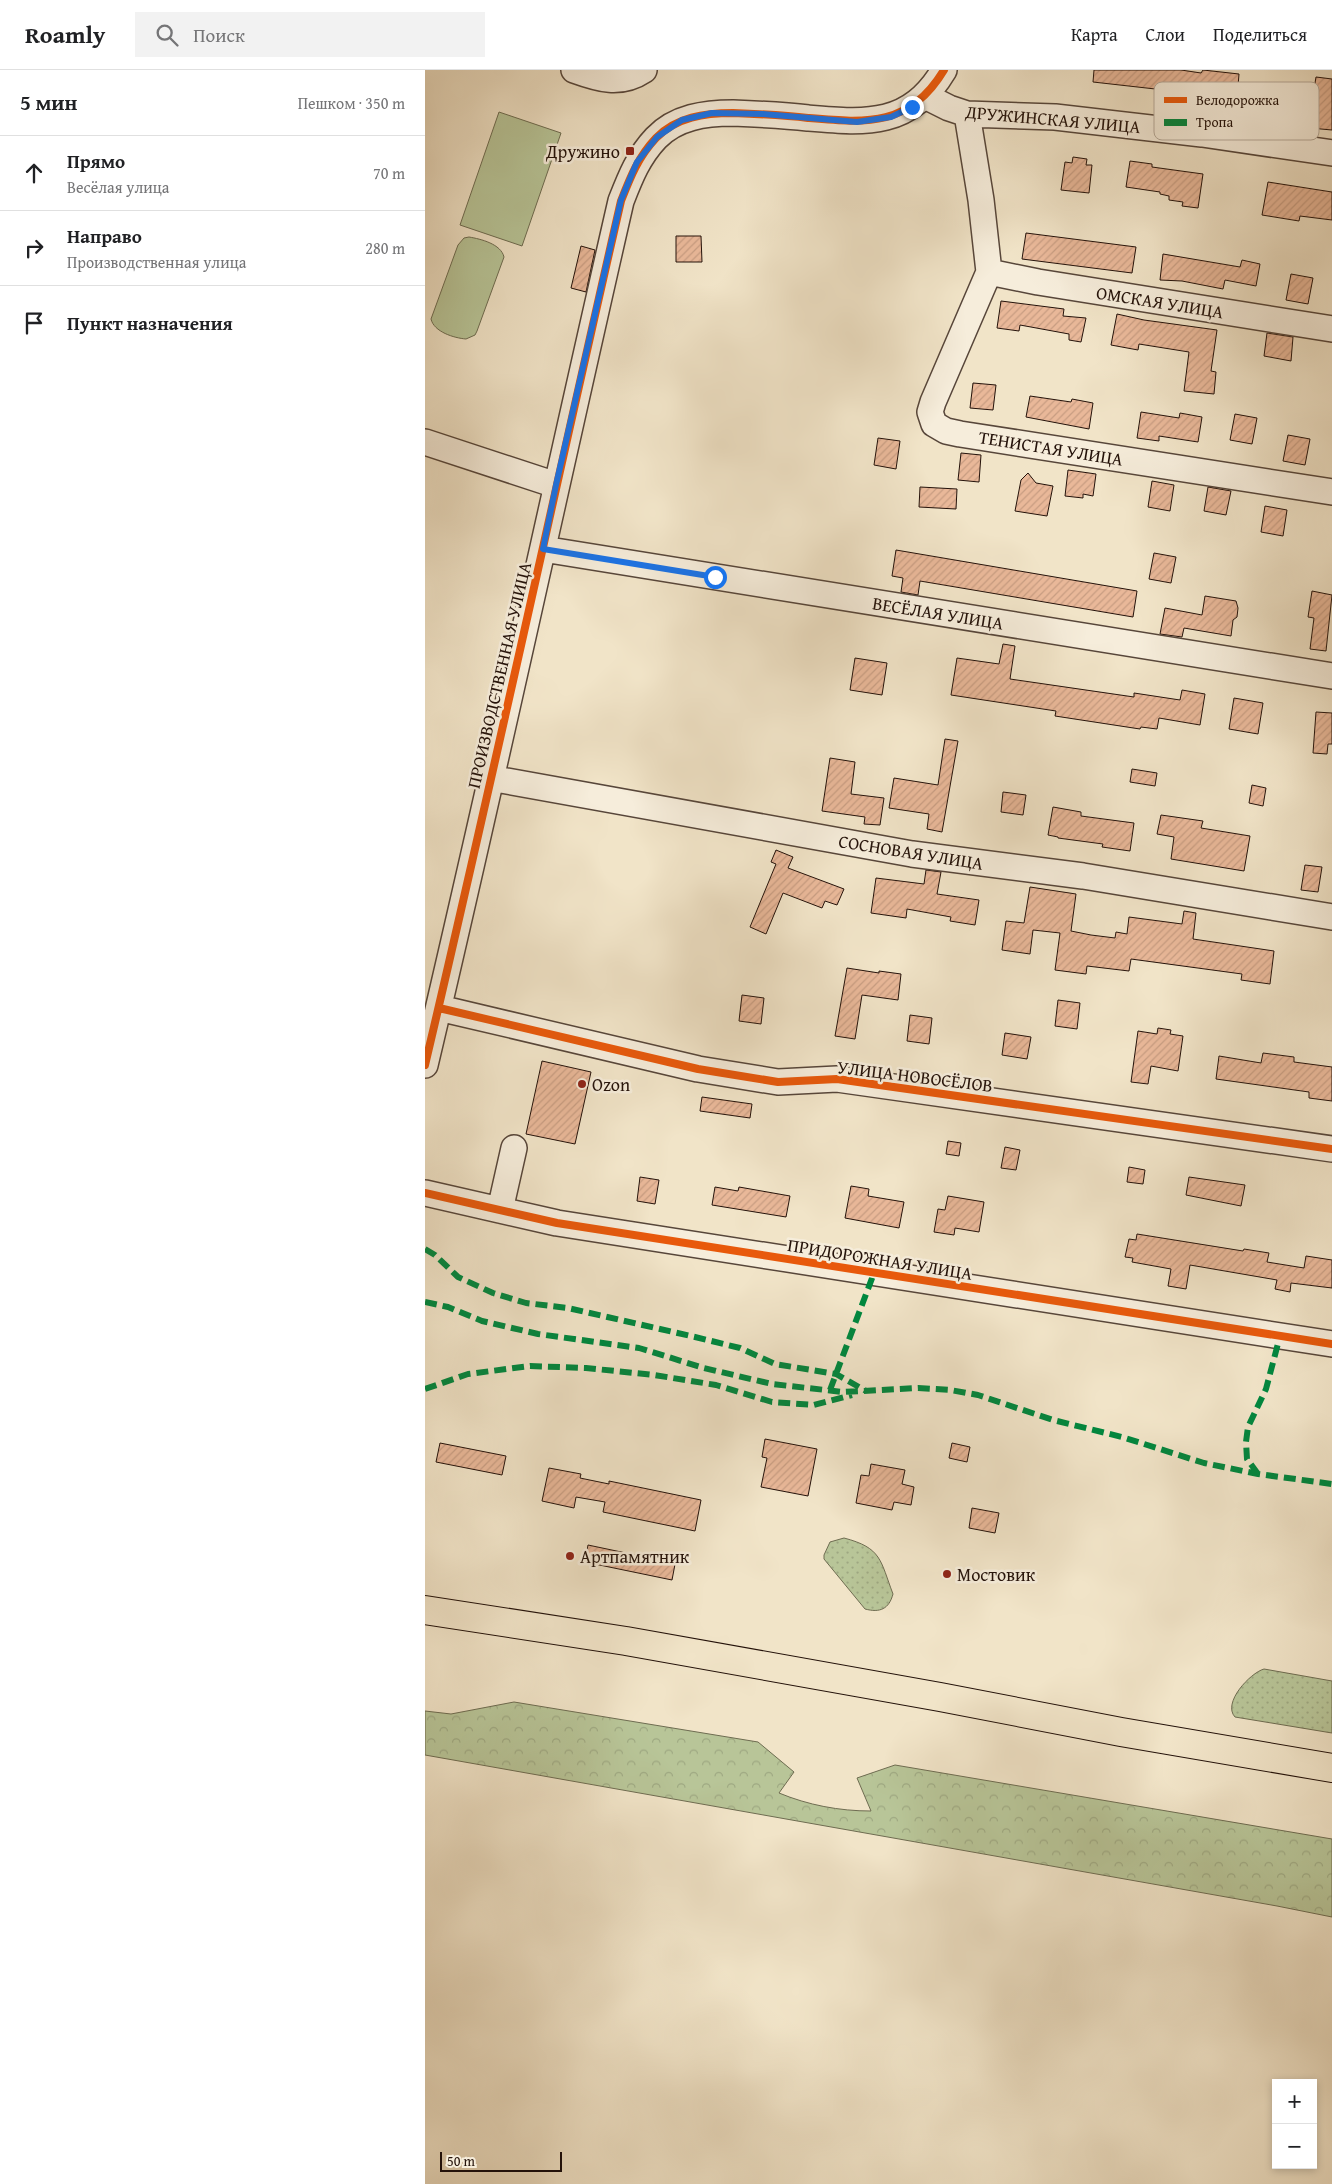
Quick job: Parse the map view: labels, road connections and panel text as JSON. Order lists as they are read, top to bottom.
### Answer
{
  "streets": {
    "street": [
      "ДРУЖИНСКАЯ УЛИЦА",
      "ОМСКАЯ УЛИЦА",
      "ТЕНИСТАЯ УЛИЦА",
      "ВЕСЁЛАЯ УЛИЦА",
      "ПРОИЗВОДСТВЕННАЯ УЛИЦА",
      "СОСНОВАЯ УЛИЦА",
      "УЛИЦА НОВОСЁЛОВ",
      "ПРИДОРОЖНАЯ УЛИЦА"
    ]
  },
  "crossings": [
    ["ДРУЖИНСКАЯ УЛИЦА", "ПРОИЗВОДСТВЕННАЯ УЛИЦА"],
    ["ОМСКАЯ УЛИЦА", "ТЕНИСТАЯ УЛИЦА"],
    ["ВЕСЁЛАЯ УЛИЦА", "ПРОИЗВОДСТВЕННАЯ УЛИЦА"],
    ["ПРОИЗВОДСТВЕННАЯ УЛИЦА", "СОСНОВАЯ УЛИЦА"],
    ["ПРОИЗВОДСТВЕННАЯ УЛИЦА", "УЛИЦА НОВОСЁЛОВ"]
  ],
  "places": {
    "transit": ["Дружино"],
    "other": ["Ozon", "Артпамятник", "Мостовик"]
  },
  "legend": ["Велодорожка", "Тропа"],
  "scale_bar": "50 m",
  "page": {
    "header": "Roamly",
    "search": "Поиск",
    "nav": ["Карта", "Слои", "Поделиться"],
    "heading": ["5 мин", "Пешком · 350 m"],
    "list": [
      ["Прямо", "Весёлая улица", "70 m"],
      ["Направо", "Производственная улица", "280 m"],
      "Пункт назначения"
    ],
    "map_buttons": ["+", "−"],
    "scale": "50 m"
  }
}
